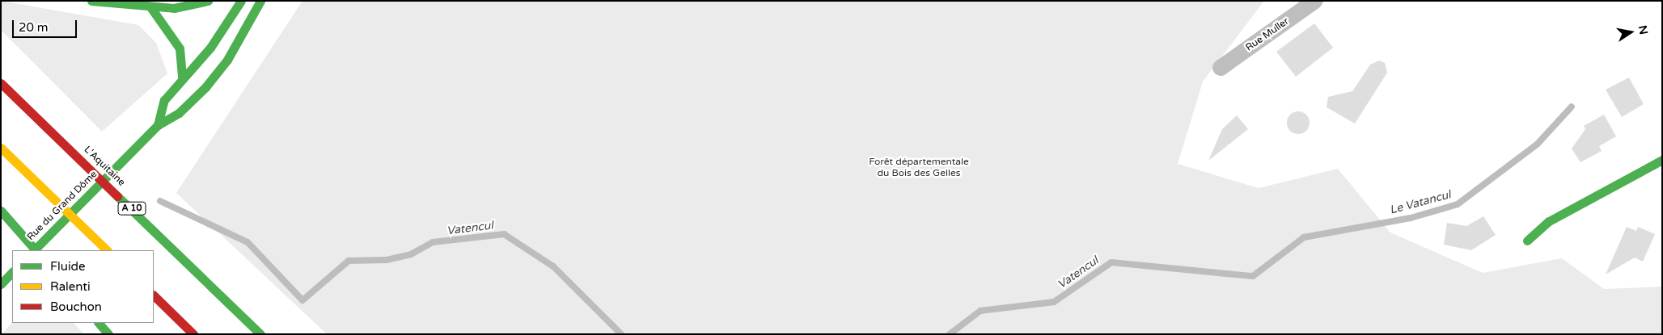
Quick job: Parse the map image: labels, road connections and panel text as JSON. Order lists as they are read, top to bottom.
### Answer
{
  "streets": {
    "main road": ["L'Aquitaine", "Rue du Grand Dôme", "A 10"],
    "street": ["Rue Muller"]
  },
  "water": ["Le Vatancul", "Vatencul"],
  "parks": ["Forêt départementale du Bois des Gelles"],
  "legend": ["Fluide", "Ralenti", "Bouchon"],
  "scale_bar": "20 m",
  "north": "right"
}
